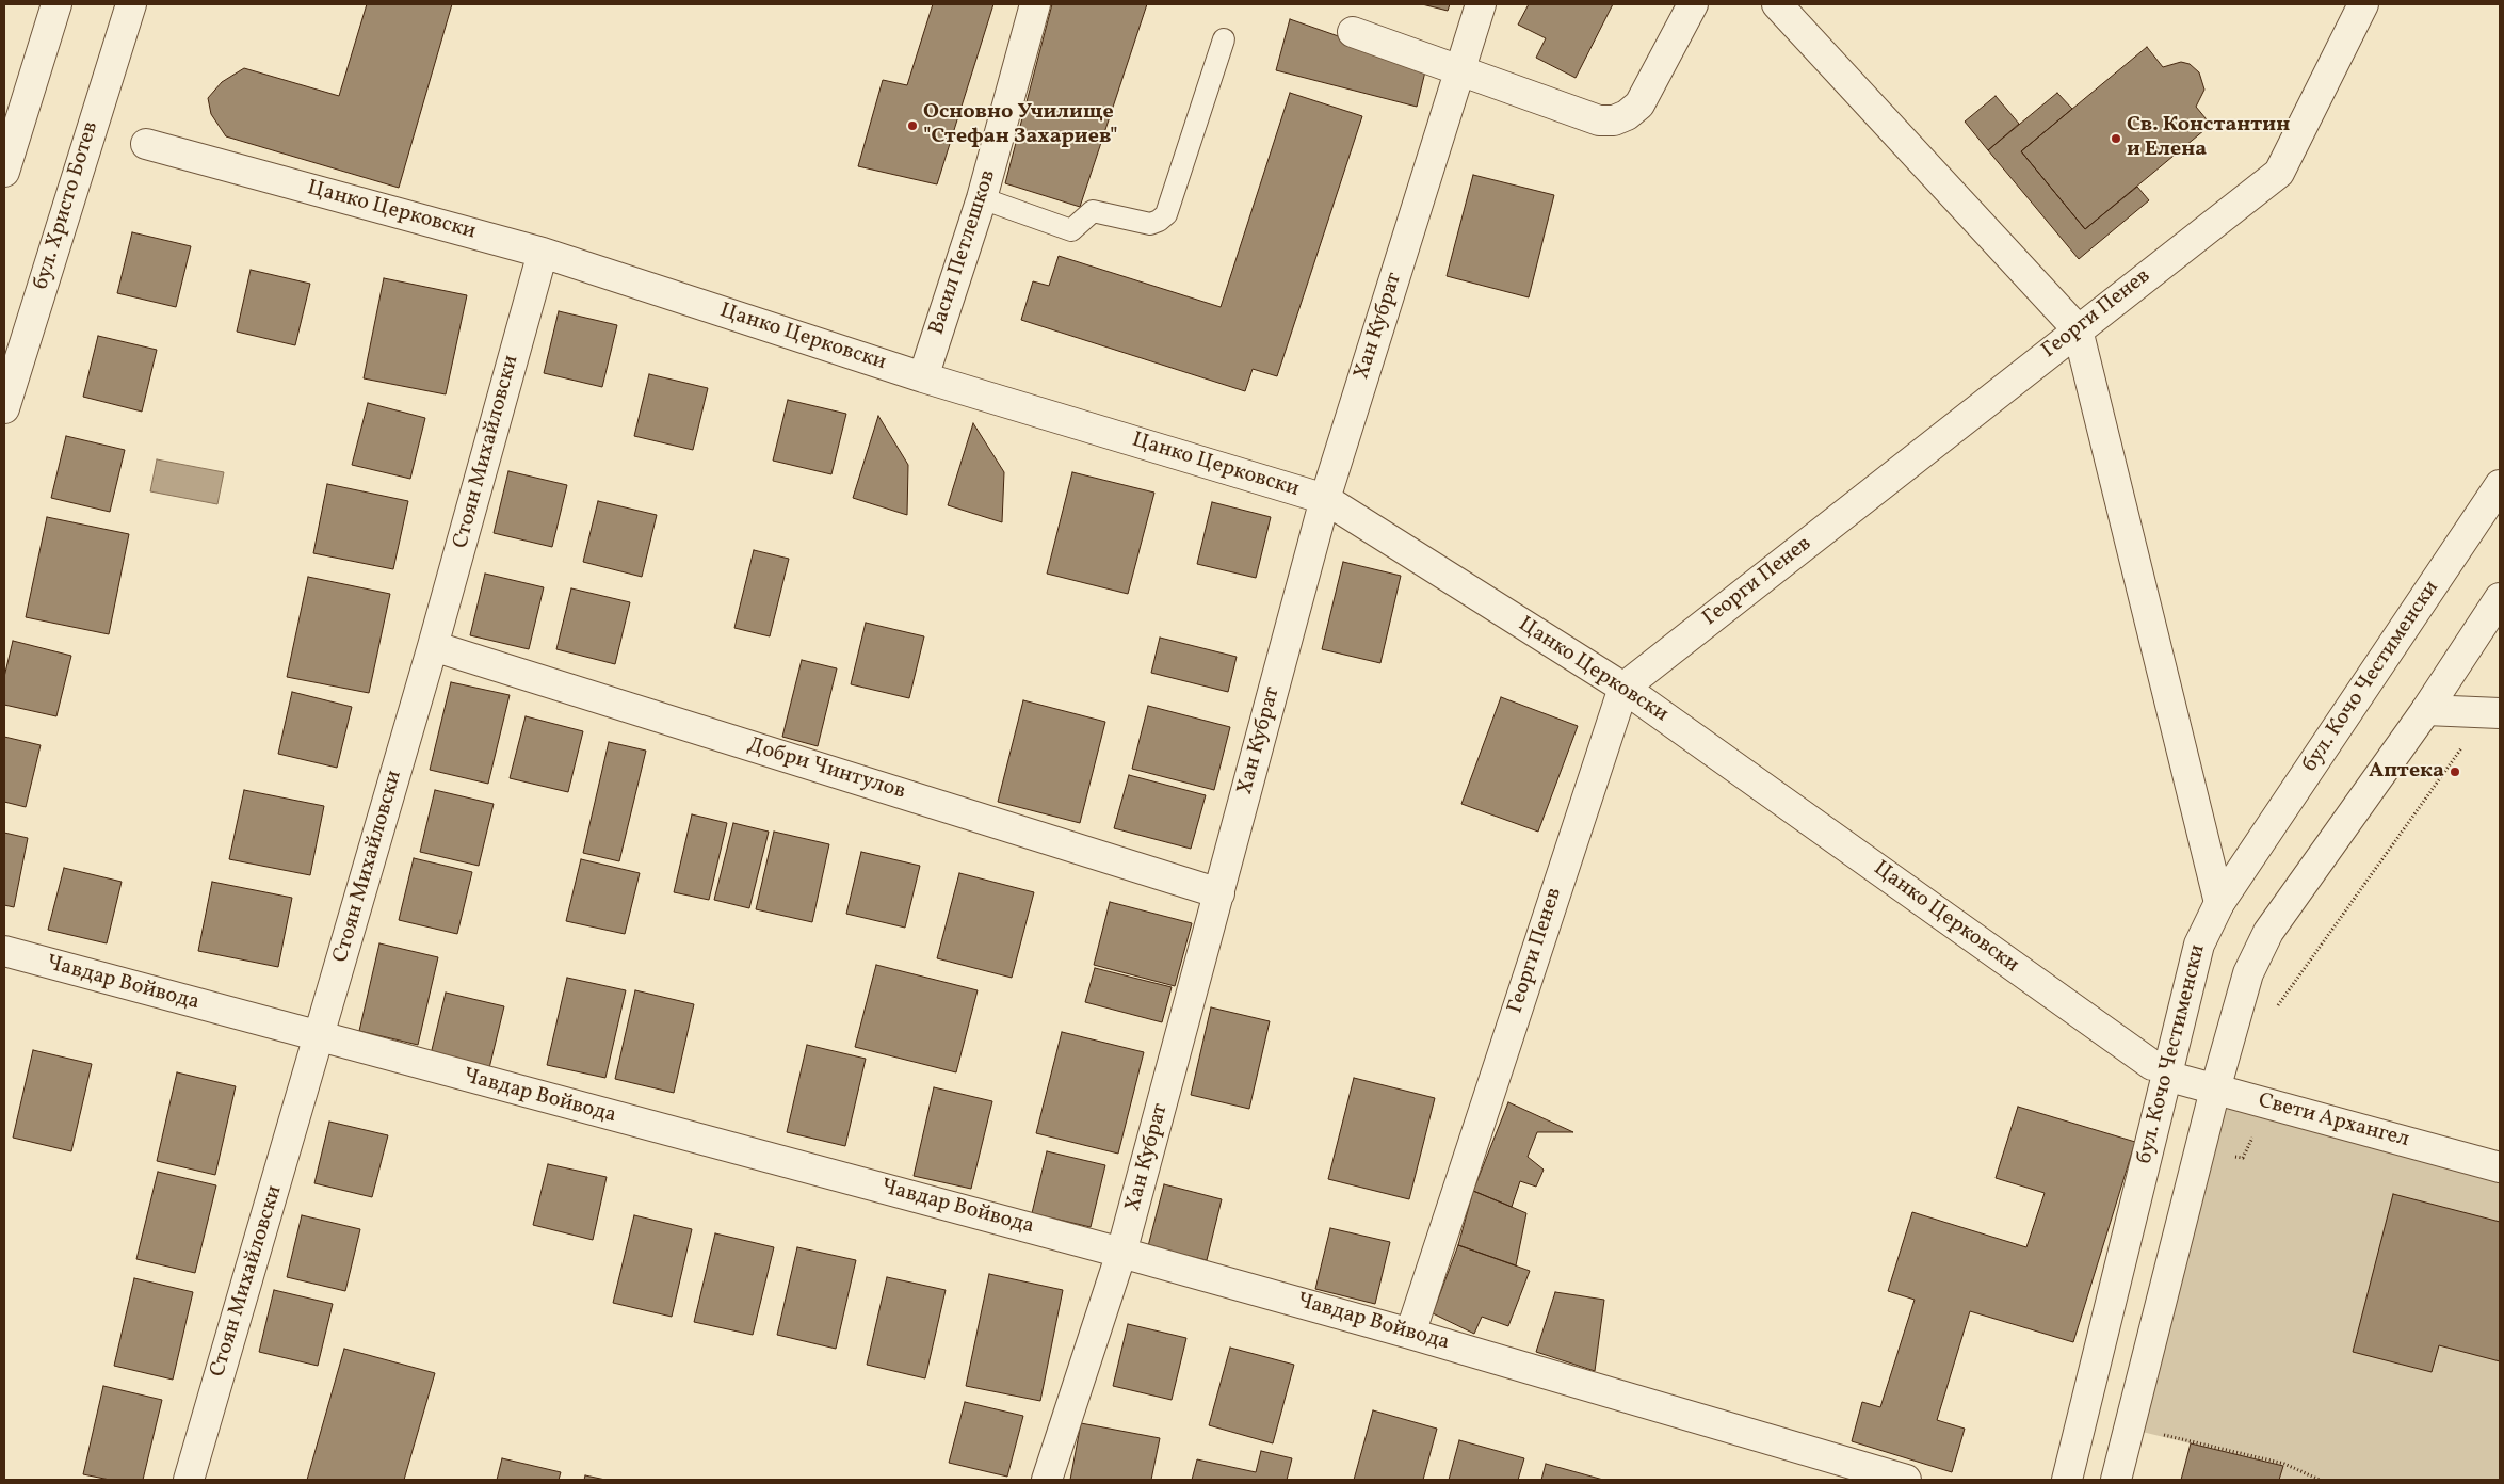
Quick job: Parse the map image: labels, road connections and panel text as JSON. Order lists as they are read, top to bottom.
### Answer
{
  "streets": {
    "street": [
      "бул. Христо Ботев",
      "Цанко Церковски",
      "Васил Петлешков",
      "Георги Пенев",
      "Хан Кубрат",
      "Стоян Михайловски",
      "бул. Кочо Честименски",
      "Добри Чинтулов",
      "Чавдар Войвода",
      "Свети Архангел"
    ]
  },
  "crossings": [
    ["Цанко Церковски", "Васил Петлешков"],
    ["Цанко Церковски", "Георги Пенев"],
    ["Цанко Церковски", "Хан Кубрат"],
    ["Цанко Церковски", "Стоян Михайловски"],
    ["Цанко Церковски", "бул. Кочо Честименски"],
    ["Цанко Церковски", "Свети Архангел"],
    ["Георги Пенев", "Чавдар Войвода"],
    ["Хан Кубрат", "Добри Чинтулов"],
    ["Хан Кубрат", "Чавдар Войвода"],
    ["Стоян Михайловски", "Добри Чинтулов"],
    ["Стоян Михайловски", "Чавдар Войвода"],
    ["бул. Кочо Честименски", "Свети Архангел"]
  ],
  "places": ["Основно Училище \"Стефан Захариев\"", "Св. Константин и Елена", "Аптека"]
}
